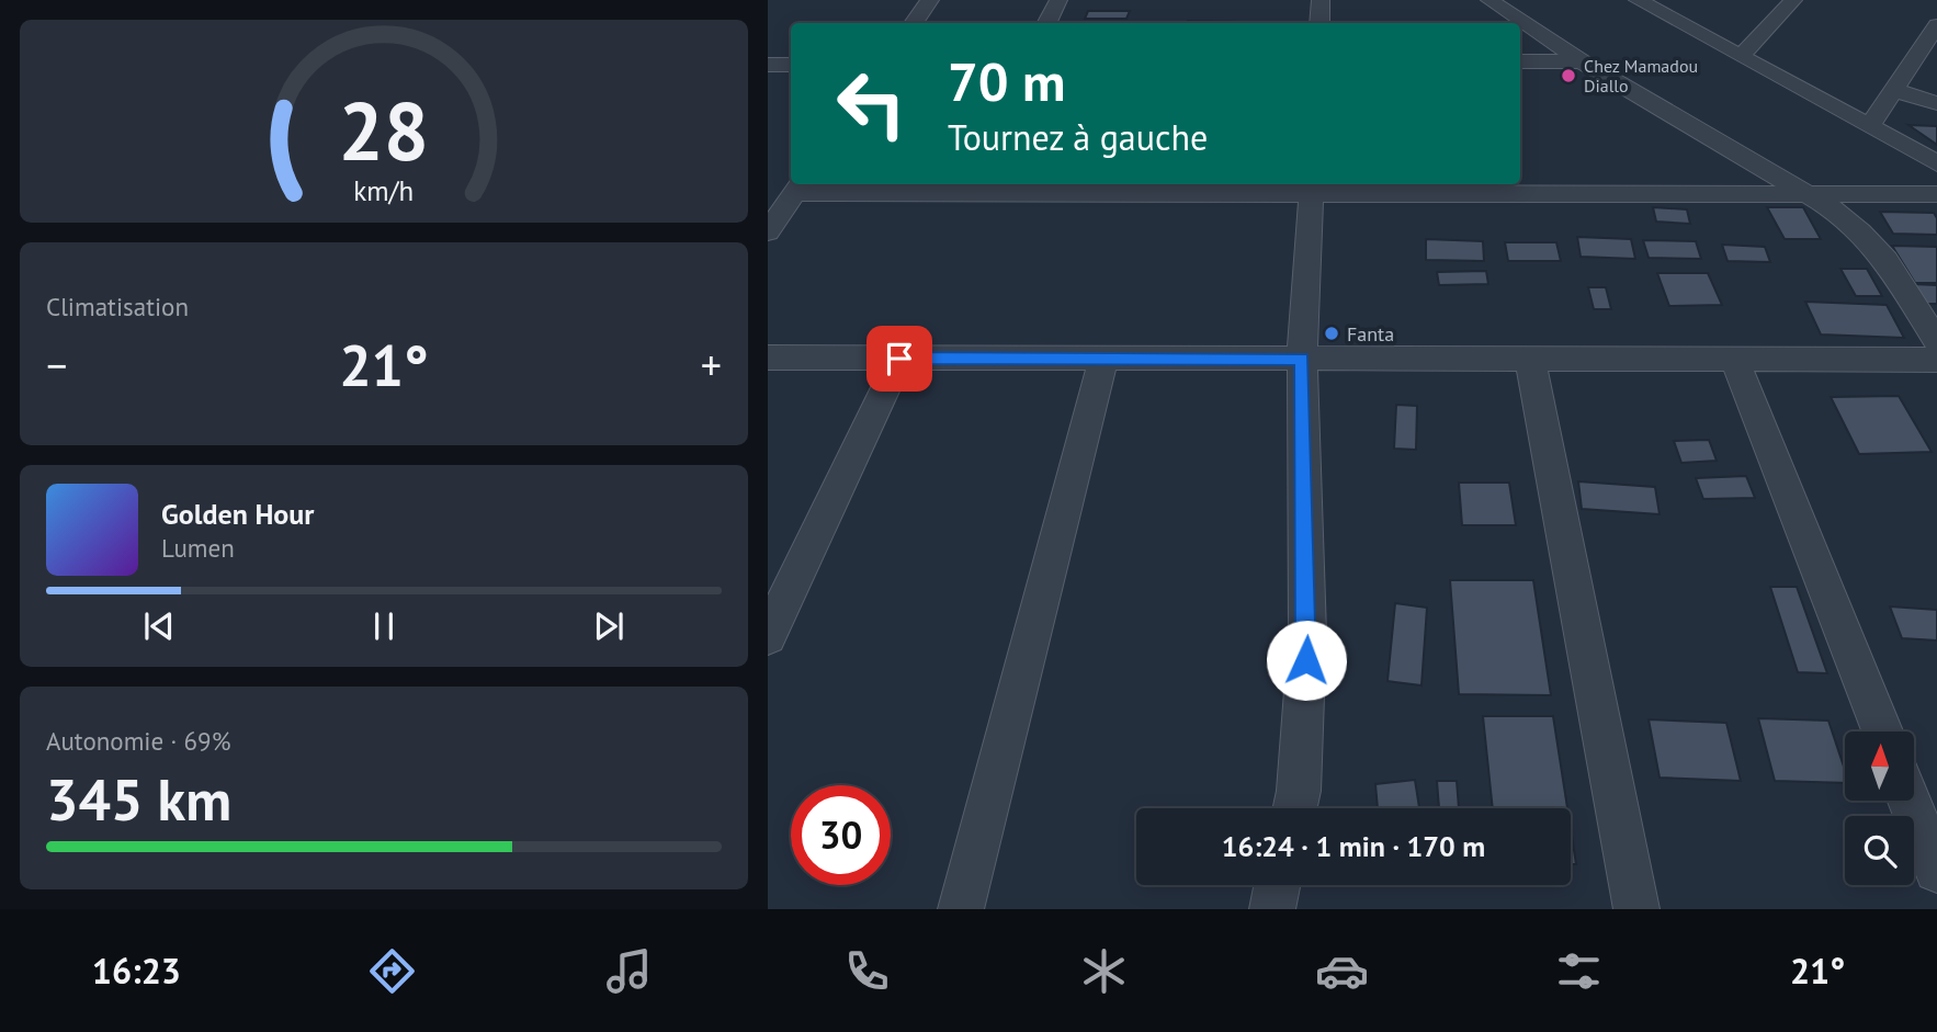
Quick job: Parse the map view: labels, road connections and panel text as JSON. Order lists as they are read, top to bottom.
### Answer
{
  "places": ["Chez Mamadou Diallo", "Fanta"],
  "north": "top",
  "page": {
    "turn": ["70 m", "Tournez à gauche"],
    "tile": [
      "Climatisation",
      ["Autonomie · 69%", "345 km"]
    ],
    "heat": ["−", "21°", "+"],
    "song": ["Golden Hour", "Lumen"],
    "limit": "30",
    "trip": "16:24 · 1 min · 170 m",
    "tabs": ["16:23", "21°"],
    "gauge": ["28", "km/h"]
  }
}
